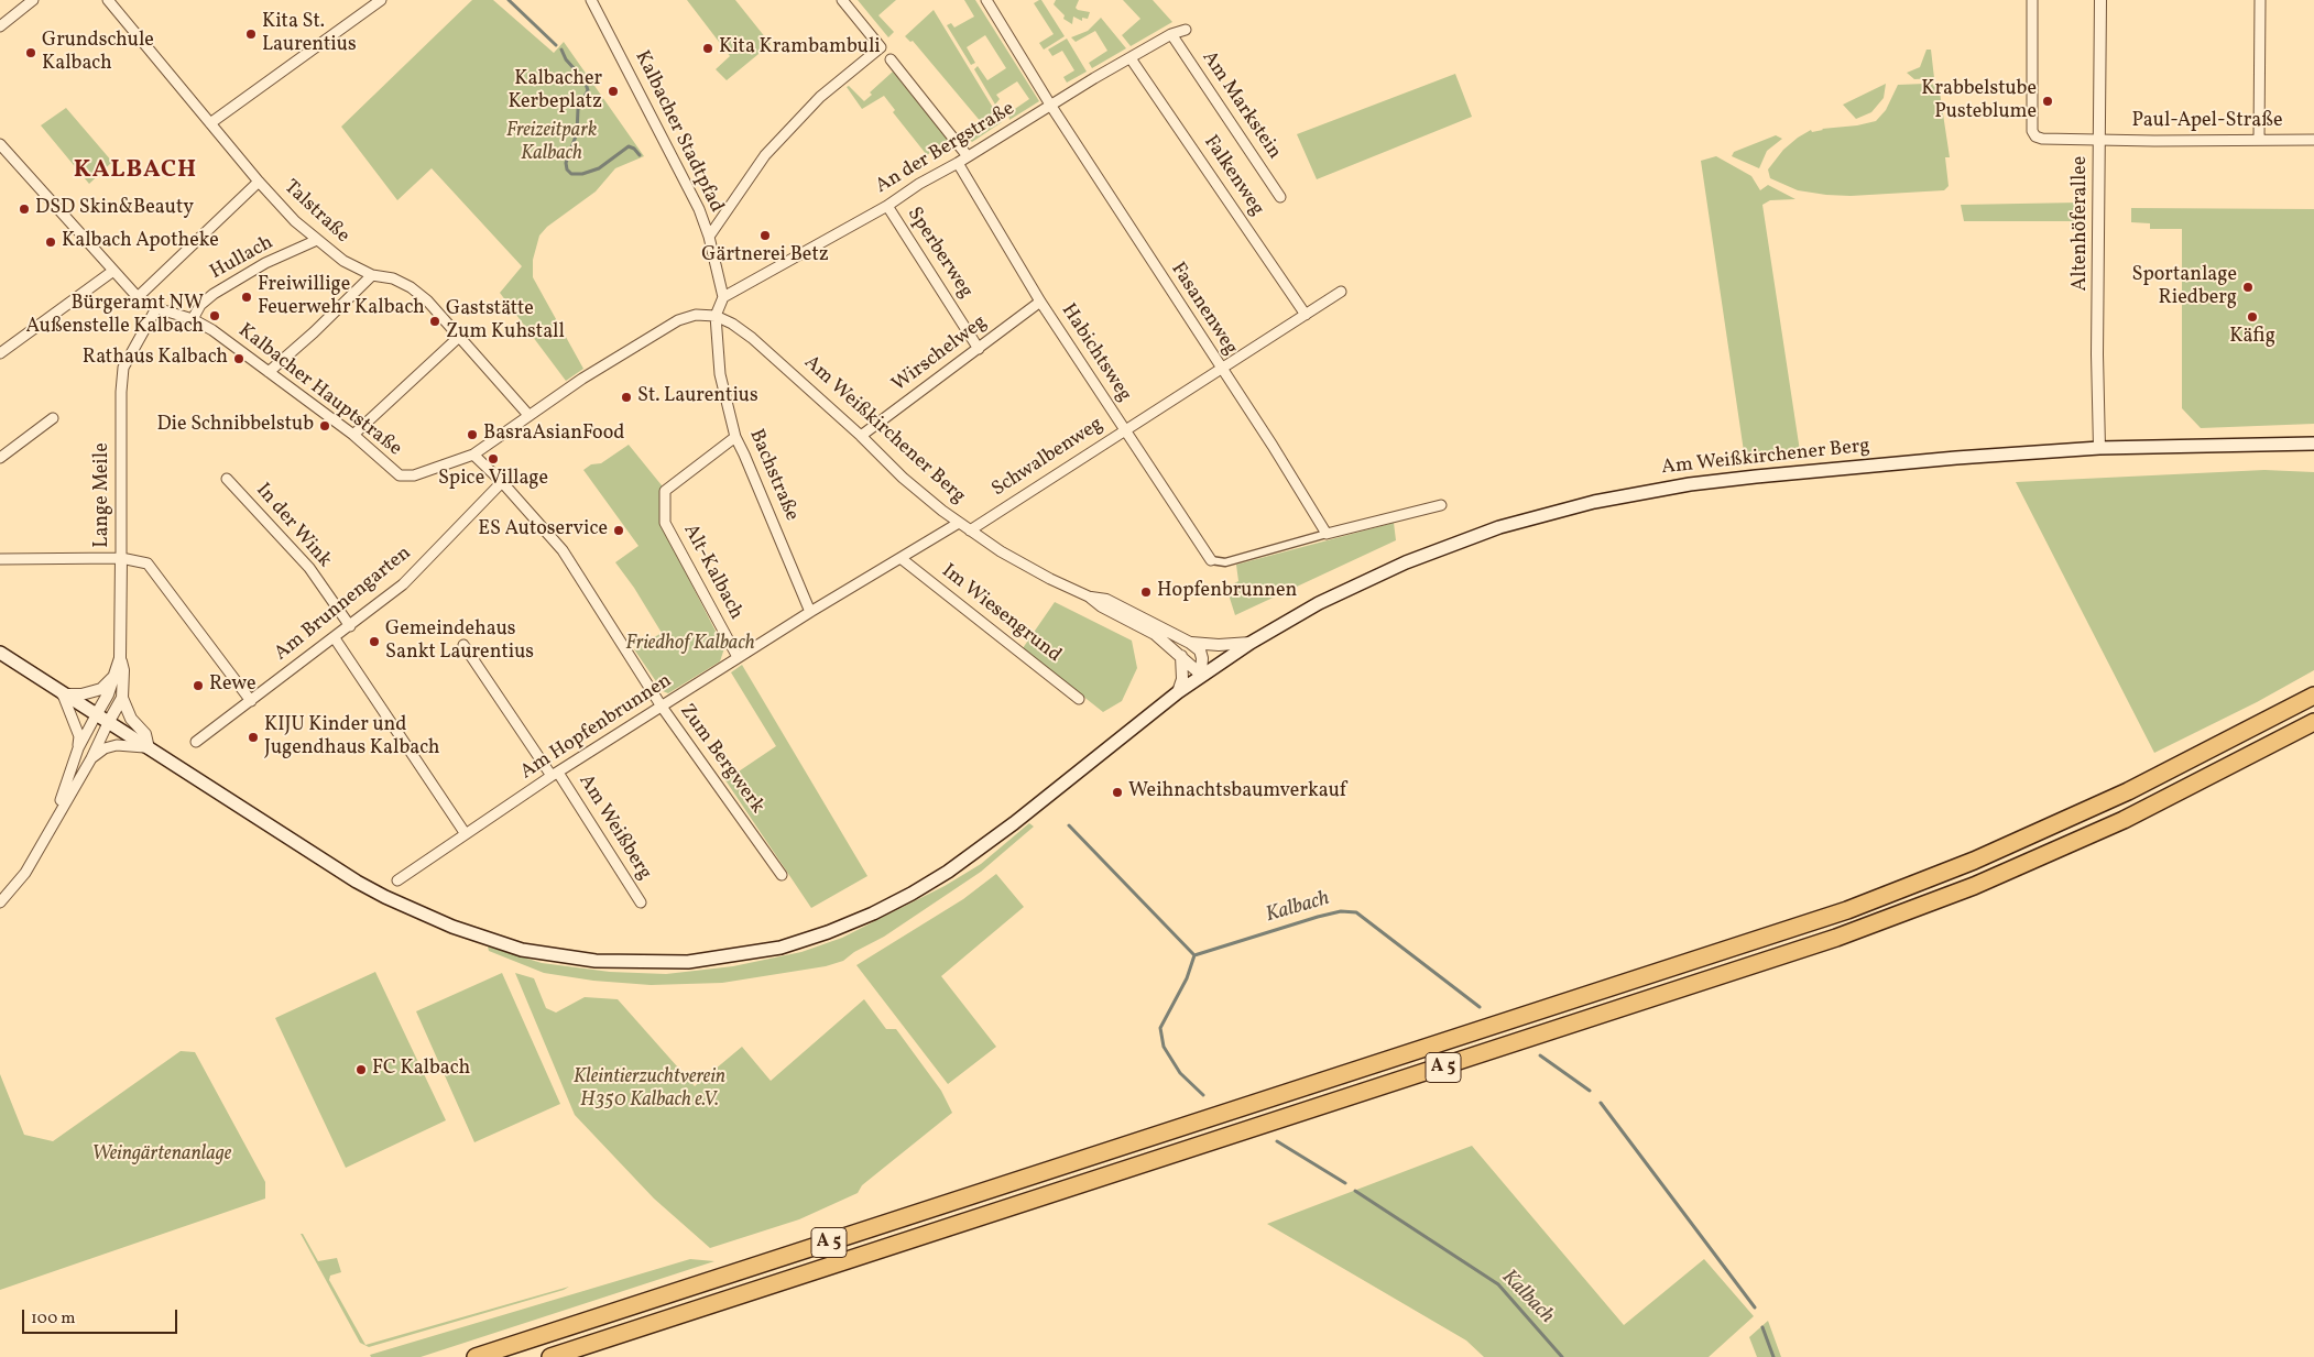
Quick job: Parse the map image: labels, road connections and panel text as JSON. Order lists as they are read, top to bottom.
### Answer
{
  "streets": {
    "highway": ["A 5"],
    "main road": ["Am Weißkirchener Berg"],
    "street": [
      "Am Markstein",
      "Paul-Apel-Straße",
      "Kalbacher Stadtpfad",
      "An der Bergstraße",
      "Falkenweg",
      "Talstraße",
      "Altenhöferallee",
      "Sperberweg",
      "Hullach",
      "Fasanenweg",
      "Habichtsweg",
      "Wirschelweg",
      "Kalbacher Hauptstraße",
      "Schwalbenweg",
      "Bachstraße",
      "Lange Meile",
      "In der Wink",
      "Alt-Kalbach",
      "Am Brunnengarten",
      "Im Wiesengrund",
      "Am Hopfenbrunnen",
      "Zum Bergwerk",
      "Am Weißberg"
    ]
  },
  "crossings": [
    ["Am Markstein", "An der Bergstraße"],
    ["Paul-Apel-Straße", "Altenhöferallee"],
    ["Kalbacher Stadtpfad", "An der Bergstraße"],
    ["An der Bergstraße", "Falkenweg"],
    ["An der Bergstraße", "Sperberweg"],
    ["An der Bergstraße", "Fasanenweg"],
    ["An der Bergstraße", "Habichtsweg"],
    ["Falkenweg", "Schwalbenweg"],
    ["Talstraße", "Hullach"],
    ["Talstraße", "Kalbacher Hauptstraße"],
    ["Altenhöferallee", "Am Weißkirchener Berg"],
    ["Sperberweg", "Wirschelweg"],
    ["Hullach", "Kalbacher Hauptstraße"],
    ["Fasanenweg", "Schwalbenweg"],
    ["Habichtsweg", "Wirschelweg"],
    ["Habichtsweg", "Schwalbenweg"],
    ["Wirschelweg", "Am Weißkirchener Berg"],
    ["Kalbacher Hauptstraße", "Am Weißkirchener Berg"],
    ["Kalbacher Hauptstraße", "Bachstraße"],
    ["Kalbacher Hauptstraße", "Lange Meile"],
    ["Kalbacher Hauptstraße", "Zum Bergwerk"],
    ["Am Weißkirchener Berg", "Schwalbenweg"],
    ["Am Weißkirchener Berg", "Bachstraße"],
    ["Am Weißkirchener Berg", "Am Hopfenbrunnen"],
    ["Bachstraße", "Alt-Kalbach"],
    ["Bachstraße", "Am Hopfenbrunnen"],
    ["Lange Meile", "Am Brunnengarten"],
    ["In der Wink", "Am Brunnengarten"],
    ["Alt-Kalbach", "Am Hopfenbrunnen"],
    ["Am Brunnengarten", "Zum Bergwerk"],
    ["Im Wiesengrund", "Am Hopfenbrunnen"],
    ["Am Hopfenbrunnen", "Zum Bergwerk"],
    ["Am Hopfenbrunnen", "Am Weißberg"]
  ],
  "districts": ["KALBACH"],
  "water": ["Kalbach"],
  "parks": [
    "Freizeitpark Kalbach",
    "Friedhof Kalbach",
    "Kleintierzuchtverein H350 Kalbach e.V.",
    "Weingärtenanlage"
  ],
  "places": [
    "Kita St. Laurentius",
    "Kita Krambambuli",
    "Grundschule Kalbach",
    "Kalbacher Kerbeplatz",
    "Krabbelstube Pusteblume",
    "DSD Skin&Beauty",
    "Gärtnerei Betz",
    "Kalbach Apotheke",
    "Sportanlage Riedberg",
    "Freiwillige Feuerwehr Kalbach",
    "Bürgeramt NW Außenstelle Kalbach",
    "Käfig",
    "Gaststätte Zum Kuhstall",
    "Rathaus Kalbach",
    "St. Laurentius",
    "Die Schnibbelstub",
    "BasraAsianFood",
    "Spice Village",
    "ES Autoservice",
    "Hopfenbrunnen",
    "Gemeindehaus Sankt Laurentius",
    "Rewe",
    "KIJU Kinder und Jugendhaus Kalbach",
    "Weihnachtsbaumverkauf",
    "FC Kalbach"
  ],
  "scale_bar": "100 m"
}
